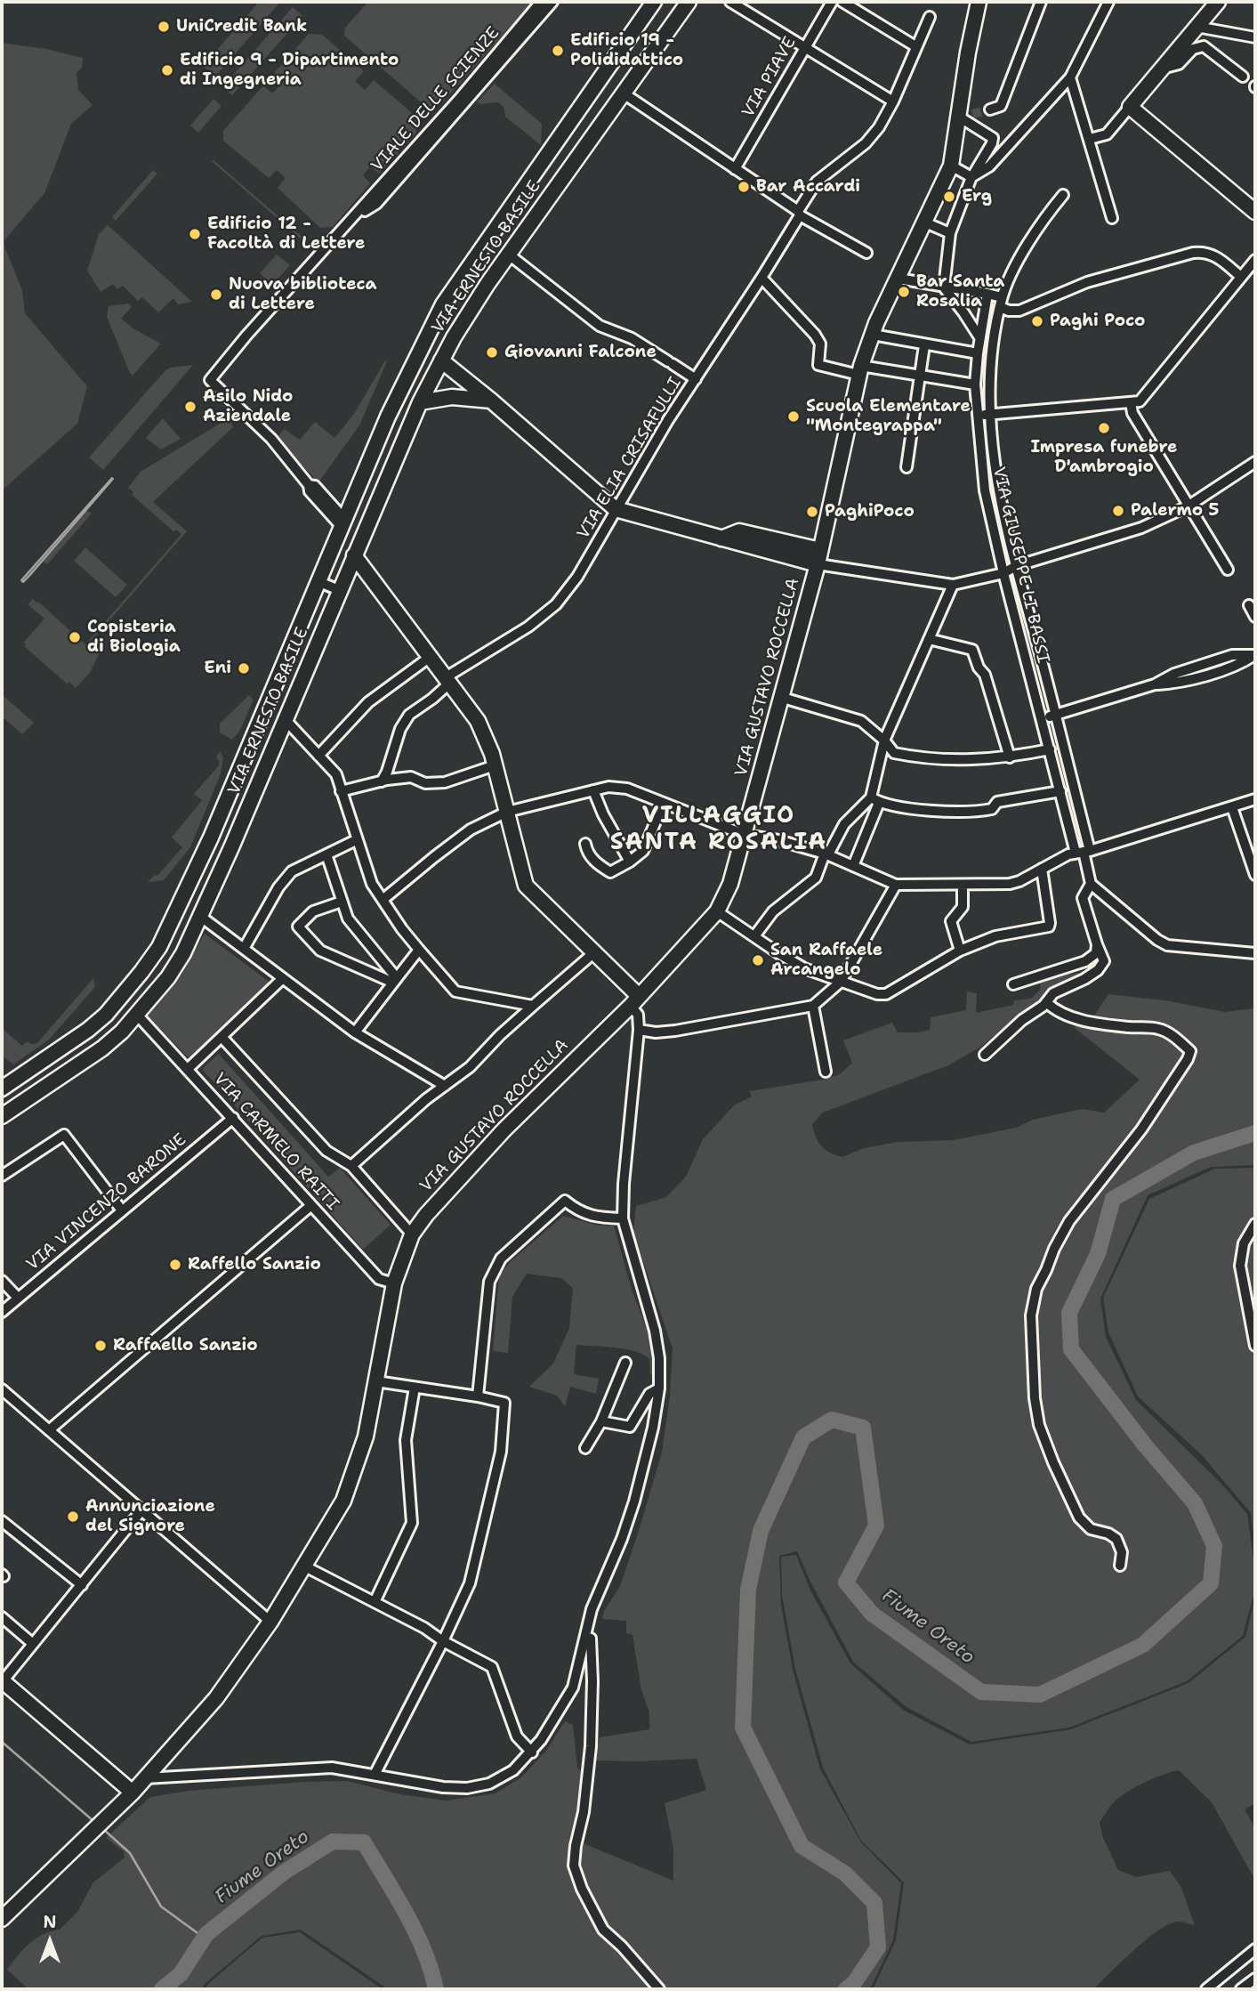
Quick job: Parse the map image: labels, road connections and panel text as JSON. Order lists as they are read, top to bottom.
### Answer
{
  "streets": {
    "street": [
      "VIA PIAVE",
      "VIALE DELLE SCIENZE",
      "VIA ERNESTO BASILE",
      "VIA ELIA CRISAFULLI",
      "VIA GIUSEPPE LI BASSI",
      "VIA GUSTAVO ROCCELLA",
      "VIA CARMELO RAITI",
      "VIA VINCENZO BARONE"
    ]
  },
  "crossings": [
    ["VIALE DELLE SCIENZE", "VIA ERNESTO BASILE"],
    ["VIA ERNESTO BASILE", "VIA CARMELO RAITI"],
    ["VIA GUSTAVO ROCCELLA", "VIA CARMELO RAITI"],
    ["VIA CARMELO RAITI", "VIA VINCENZO BARONE"]
  ],
  "districts": ["VILLAGGIO SANTA ROSALIA"],
  "water": ["Fiume Oreto"],
  "places": [
    "UniCredit Bank",
    "Edificio 19 - Polididattico",
    "Edificio 9 - Dipartimento di Ingegneria",
    "Bar Accardi",
    "Erg",
    "Edificio 12 - Facoltà di Lettere",
    "Bar Santa Rosalia",
    "Nuova biblioteca di Lettere",
    "Paghi Poco",
    "Giovanni Falcone",
    "Asilo Nido Aziendale",
    "Scuola Elementare \"Montegrappa\"",
    "Impresa funebre D'ambrogio",
    "Palermo 5",
    "PaghiPoco",
    "Copisteria di Biologia",
    "Eni",
    "San Raffaele Arcangelo",
    "Raffello Sanzio",
    "Raffaello Sanzio",
    "Annunciazione del Signore"
  ],
  "north": "top"
}
